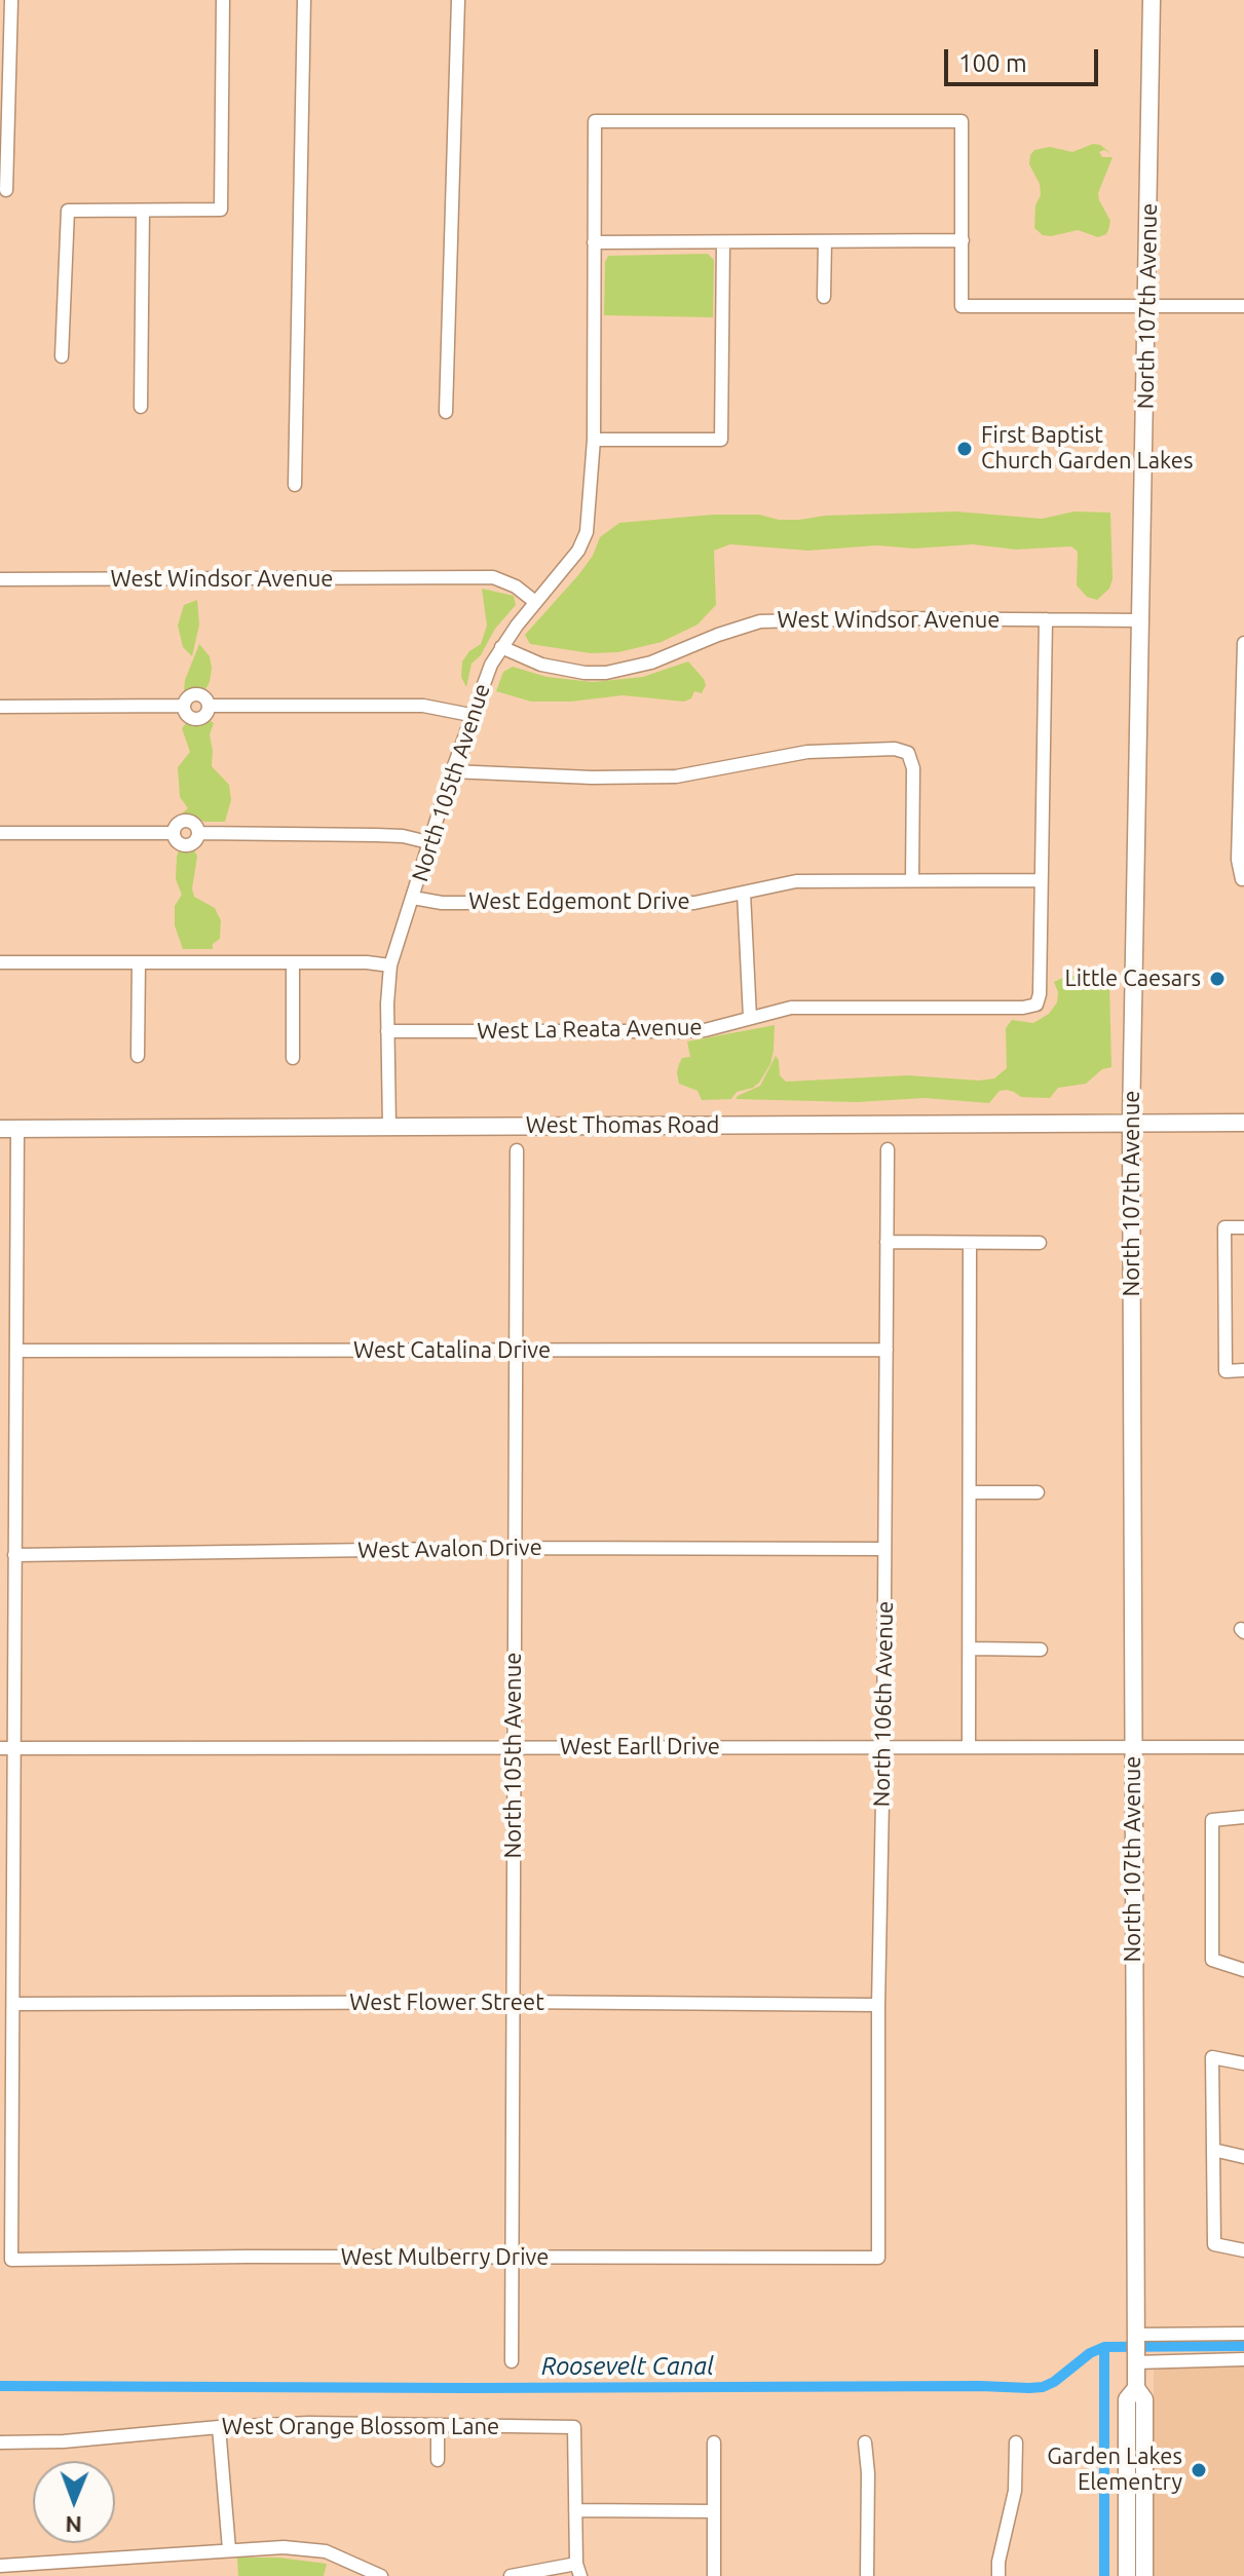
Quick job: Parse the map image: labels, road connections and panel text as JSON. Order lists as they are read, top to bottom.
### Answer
{
  "streets": {
    "main road": ["North 107th Avenue", "West Thomas Road"],
    "street": [
      "West Windsor Avenue",
      "North 105th Avenue",
      "West Edgemont Drive",
      "West La Reata Avenue",
      "West Catalina Drive",
      "West Avalon Drive",
      "North 106th Avenue",
      "West Earll Drive",
      "West Flower Street",
      "West Mulberry Drive",
      "West Orange Blossom Lane"
    ]
  },
  "crossings": [
    ["North 107th Avenue", "West Windsor Avenue"],
    ["North 107th Avenue", "West Thomas Road"],
    ["North 107th Avenue", "West Earll Drive"],
    ["West Windsor Avenue", "North 105th Avenue"],
    ["North 105th Avenue", "West Edgemont Drive"],
    ["North 105th Avenue", "West La Reata Avenue"],
    ["North 105th Avenue", "West Thomas Road"],
    ["North 105th Avenue", "West Catalina Drive"],
    ["North 105th Avenue", "West Avalon Drive"],
    ["North 105th Avenue", "West Earll Drive"],
    ["North 105th Avenue", "West Flower Street"],
    ["North 105th Avenue", "West Mulberry Drive"],
    ["West Edgemont Drive", "West La Reata Avenue"],
    ["West Catalina Drive", "North 106th Avenue"],
    ["West Avalon Drive", "North 106th Avenue"],
    ["North 106th Avenue", "West Earll Drive"],
    ["North 106th Avenue", "West Flower Street"],
    ["North 106th Avenue", "West Mulberry Drive"],
    ["West Flower Street", "West Mulberry Drive"]
  ],
  "water": ["Roosevelt Canal"],
  "places": ["First Baptist Church Garden Lakes", "Little Caesars", "Garden Lakes Elementry"],
  "scale_bar": "100 m",
  "north": "bottom"
}
